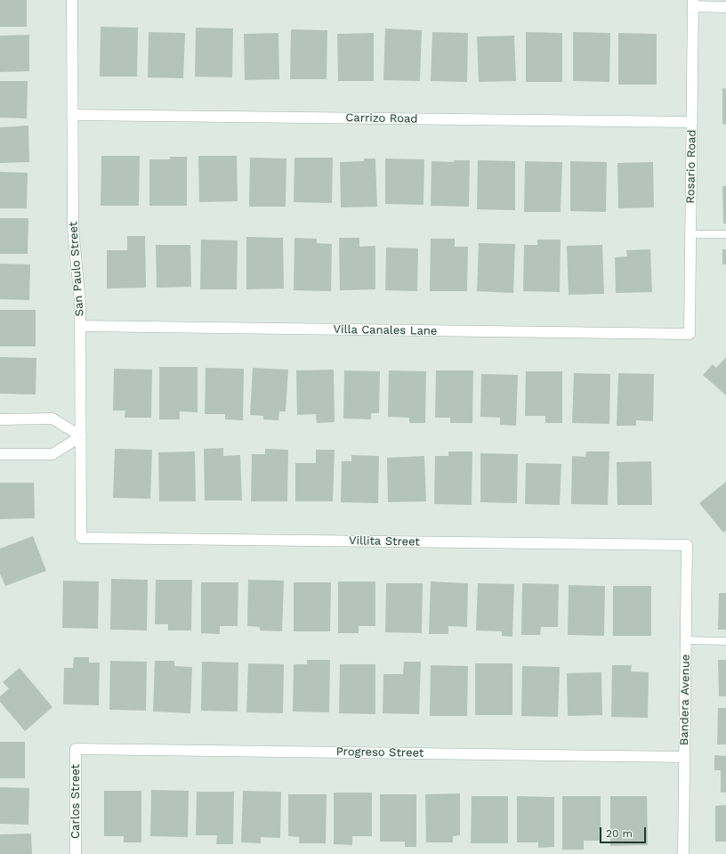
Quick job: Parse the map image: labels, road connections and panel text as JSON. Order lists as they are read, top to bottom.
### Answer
{
  "streets": {
    "street": [
      "Carrizo Road",
      "Rosario Road",
      "San Paulo Street",
      "Villa Canales Lane",
      "Villita Street",
      "Bandera Avenue",
      "Progreso Street",
      "Carlos Street"
    ]
  },
  "crossings": [
    ["Carrizo Road", "Rosario Road"],
    ["Carrizo Road", "San Paulo Street"],
    ["Rosario Road", "Villa Canales Lane"],
    ["San Paulo Street", "Villa Canales Lane"],
    ["San Paulo Street", "Villita Street"],
    ["Villita Street", "Bandera Avenue"],
    ["Bandera Avenue", "Progreso Street"],
    ["Progreso Street", "Carlos Street"]
  ],
  "scale_bar": "20 m"
}
